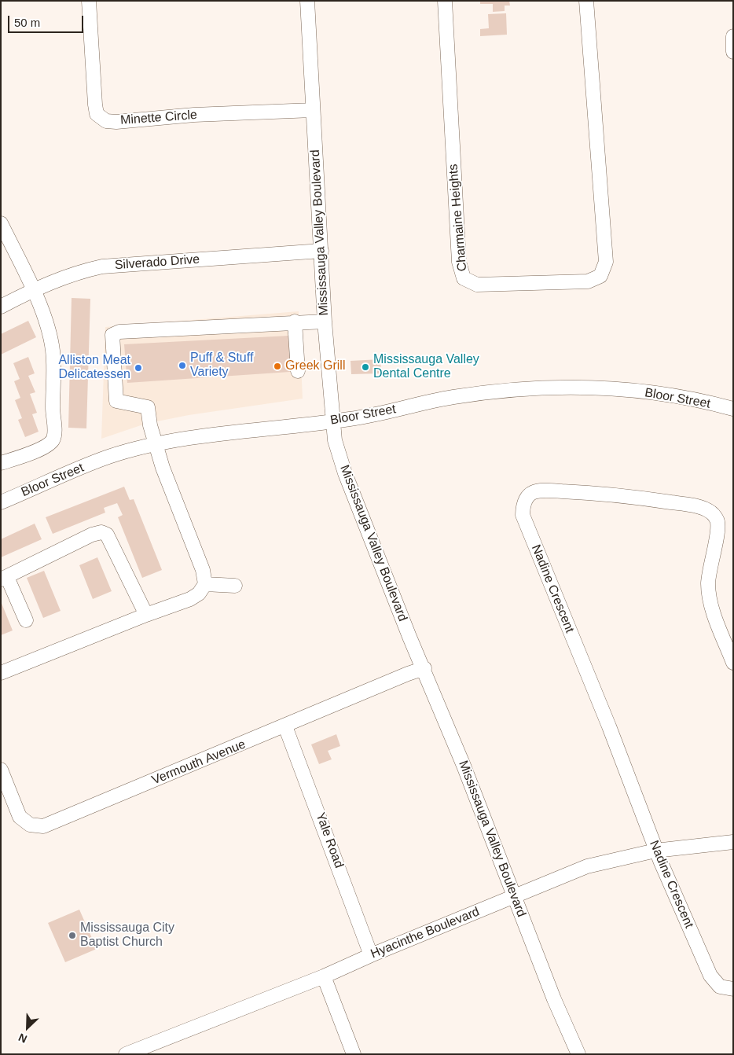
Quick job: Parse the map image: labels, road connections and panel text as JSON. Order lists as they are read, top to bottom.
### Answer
{
  "streets": {
    "street": [
      "Minette Circle",
      "Charmaine Heights",
      "Mississauga Valley Boulevard",
      "Silverado Drive",
      "Bloor Street",
      "Nadine Crescent",
      "Vermouth Avenue",
      "Yale Road",
      "Hyacinthe Boulevard"
    ]
  },
  "crossings": [
    ["Minette Circle", "Mississauga Valley Boulevard"],
    ["Mississauga Valley Boulevard", "Silverado Drive"],
    ["Mississauga Valley Boulevard", "Bloor Street"],
    ["Mississauga Valley Boulevard", "Vermouth Avenue"],
    ["Mississauga Valley Boulevard", "Hyacinthe Boulevard"],
    ["Nadine Crescent", "Hyacinthe Boulevard"],
    ["Vermouth Avenue", "Yale Road"],
    ["Yale Road", "Hyacinthe Boulevard"]
  ],
  "places": [
    "Puff & Stuff Variety",
    "Greek Grill",
    "Mississauga Valley Dental Centre",
    "Alliston Meat Delicatessen",
    "Mississauga City Baptist Church"
  ],
  "scale_bar": "50 m",
  "north": "bottom left"
}
